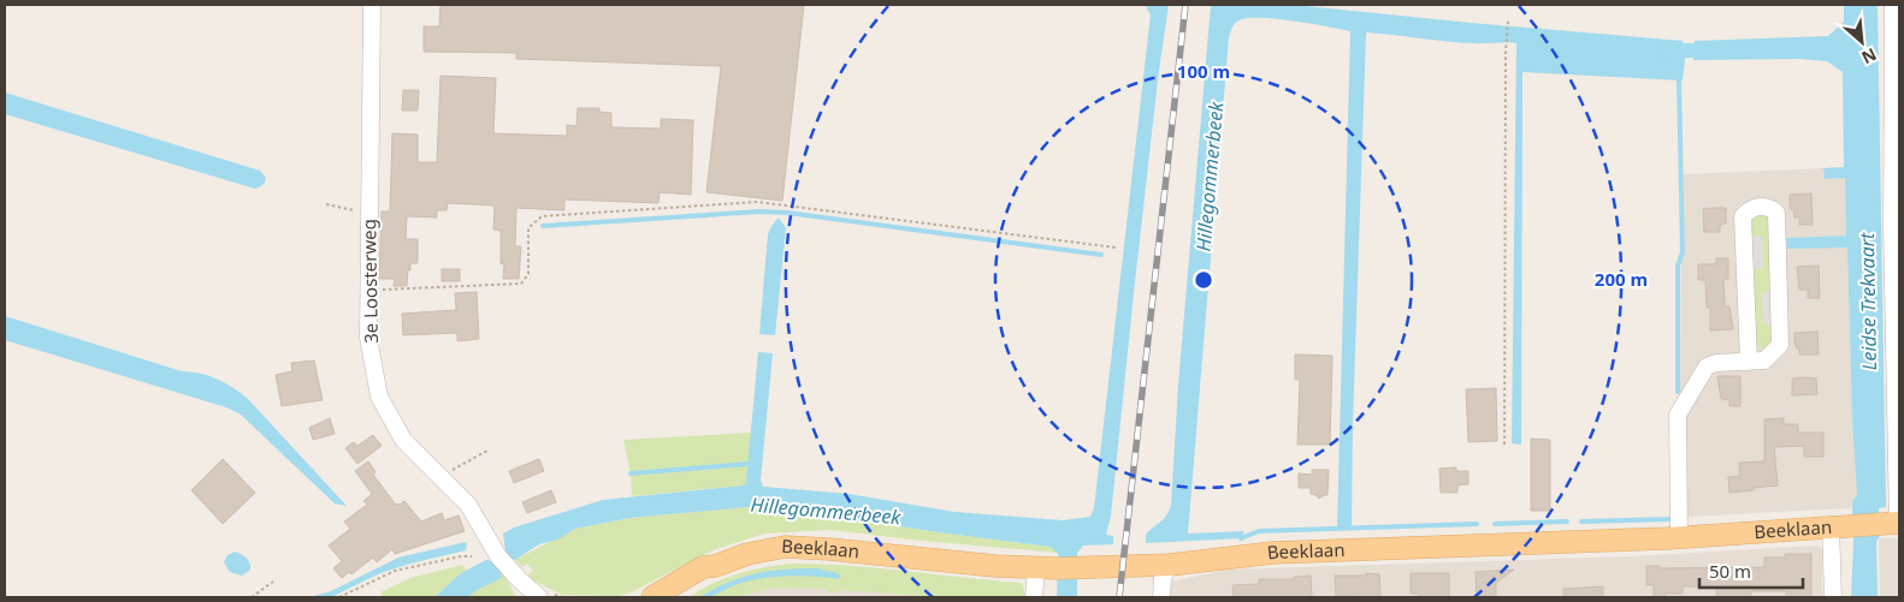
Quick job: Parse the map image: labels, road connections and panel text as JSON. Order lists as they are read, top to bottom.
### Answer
{
  "streets": {
    "main road": ["Beeklaan"],
    "street": ["3e Loosterweg"]
  },
  "water": ["Hillegommerbeek", "Leidse Trekvaart"],
  "scale_bar": "50 m",
  "north": "bottom right",
  "rings": ["100 m", "200 m"]
}
